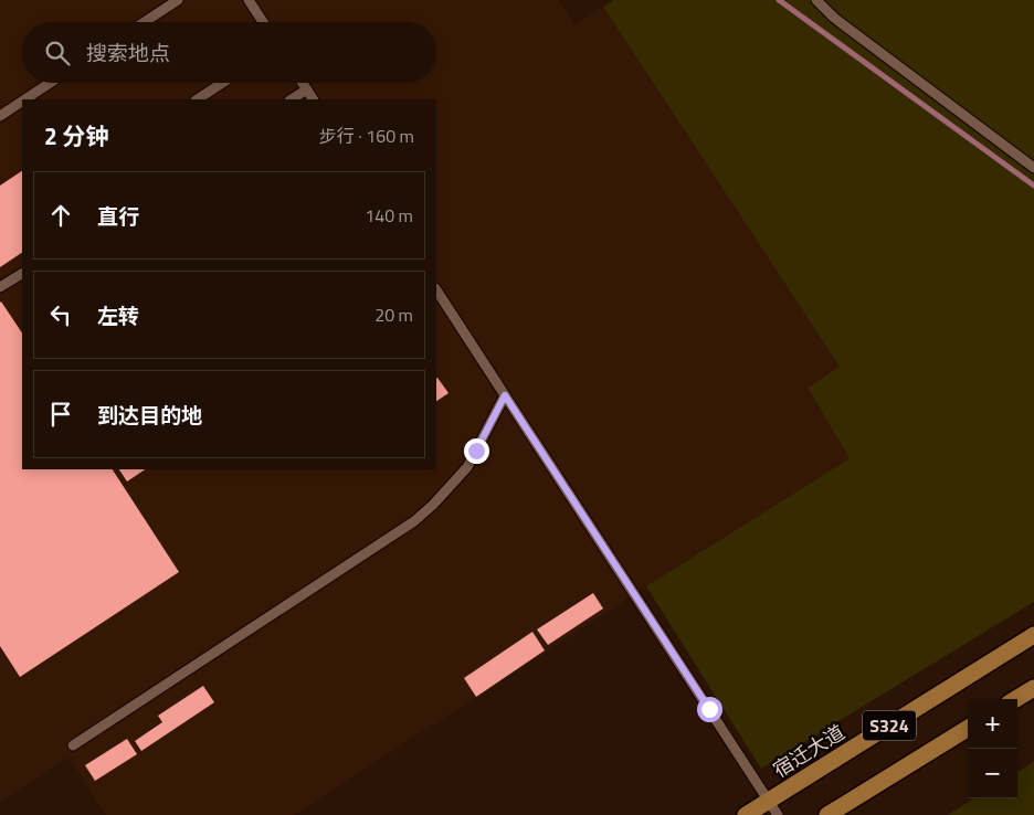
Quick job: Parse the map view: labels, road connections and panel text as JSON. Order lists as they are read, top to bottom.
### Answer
{
  "streets": {
    "main road": ["S324", "宿迁大道"]
  },
  "page": {
    "search": "搜索地点",
    "heading": ["2 分钟", "步行 · 160 m"],
    "list": [
      ["直行", "140 m"],
      ["左转", "20 m"],
      "到达目的地"
    ],
    "map_buttons": ["+", "−"]
  }
}
